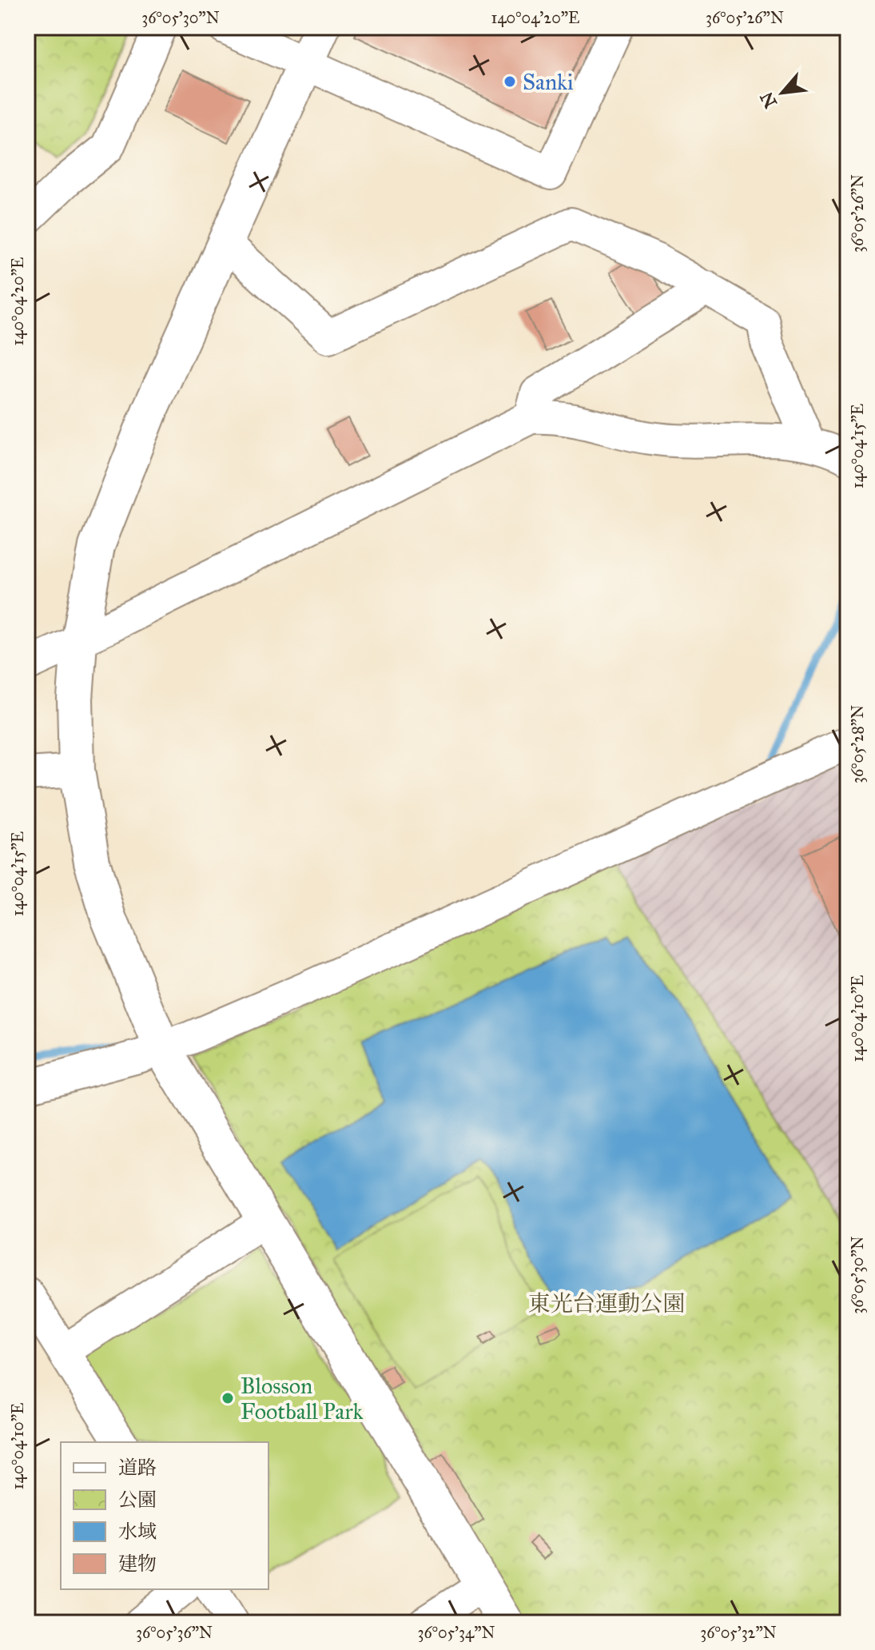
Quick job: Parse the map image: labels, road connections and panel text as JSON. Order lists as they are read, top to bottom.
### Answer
{
  "parks": ["東光台運動公園"],
  "places": ["Sanki", "Blosson Football Park"],
  "legend": [
    "道路",
    "公園",
    "水域",
    "建物"
  ],
  "north": "bottom left",
  "coordinates": [
    "36°05'30\"N",
    "140°04'20\"E",
    "36°05'26\"N",
    "140°04'15\"E",
    "36°05'28\"N",
    "140°04'10\"E",
    "36°05'36\"N",
    "36°05'34\"N",
    "36°05'32\"N"
  ]
}
